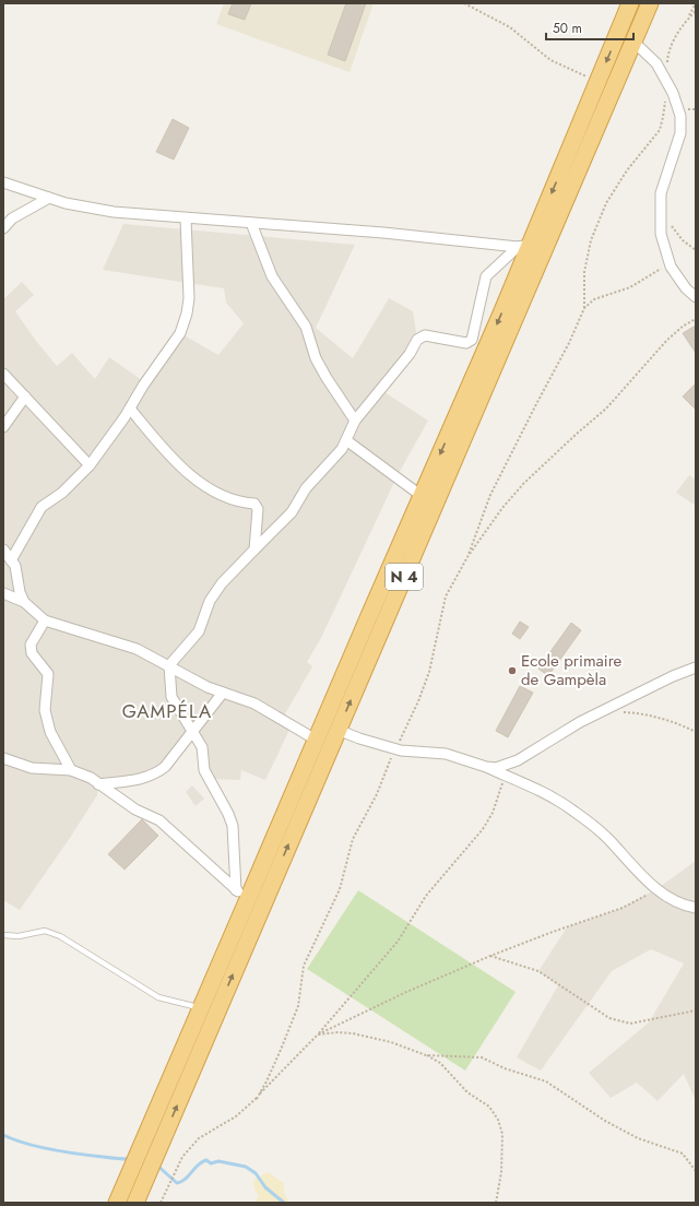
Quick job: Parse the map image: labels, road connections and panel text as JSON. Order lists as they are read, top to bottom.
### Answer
{
  "streets": {
    "highway": ["N 4"]
  },
  "districts": ["GAMPÉLA"],
  "places": ["Ecole primaire de Gampèla"],
  "scale_bar": "50 m"
}
